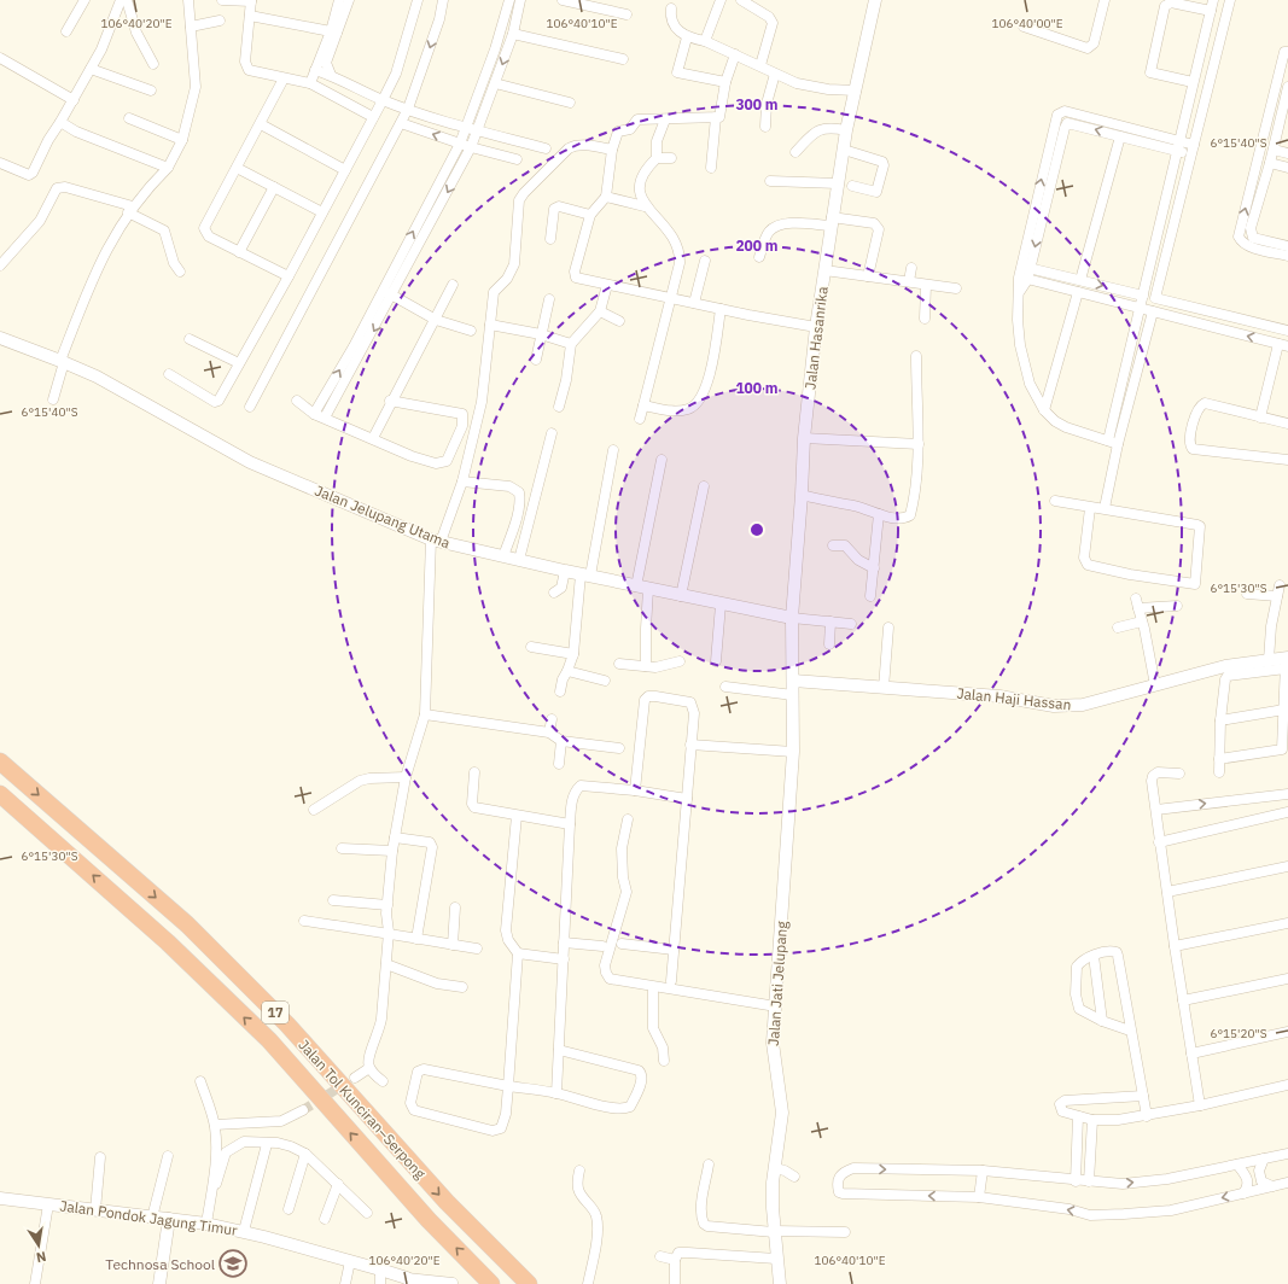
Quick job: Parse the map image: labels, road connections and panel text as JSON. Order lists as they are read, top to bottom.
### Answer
{
  "streets": {
    "highway": ["17", "Jalan Tol Kunciran–Serpong"],
    "street": [
      "Jalan Hasanrika",
      "Jalan Jelupang Utama",
      "Jalan Haji Hassan",
      "Jalan Jati Jelupang",
      "Jalan Pondok Jagung Timur"
    ]
  },
  "crossings": [
    ["Jalan Hasanrika", "Jalan Jelupang Utama"],
    ["Jalan Hasanrika", "Jalan Haji Hassan"],
    ["Jalan Hasanrika", "Jalan Jati Jelupang"],
    ["Jalan Haji Hassan", "Jalan Jati Jelupang"]
  ],
  "places": {
    "school or university": ["Technosa School"]
  },
  "north": "bottom",
  "coordinates": [
    "106°40'20\"E",
    "106°40'10\"E",
    "106°40'00\"E",
    "6°15'40\"S",
    "6°15'30\"S",
    "6°15'20\"S"
  ],
  "rings": ["300 m", "200 m", "100 m"]
}
